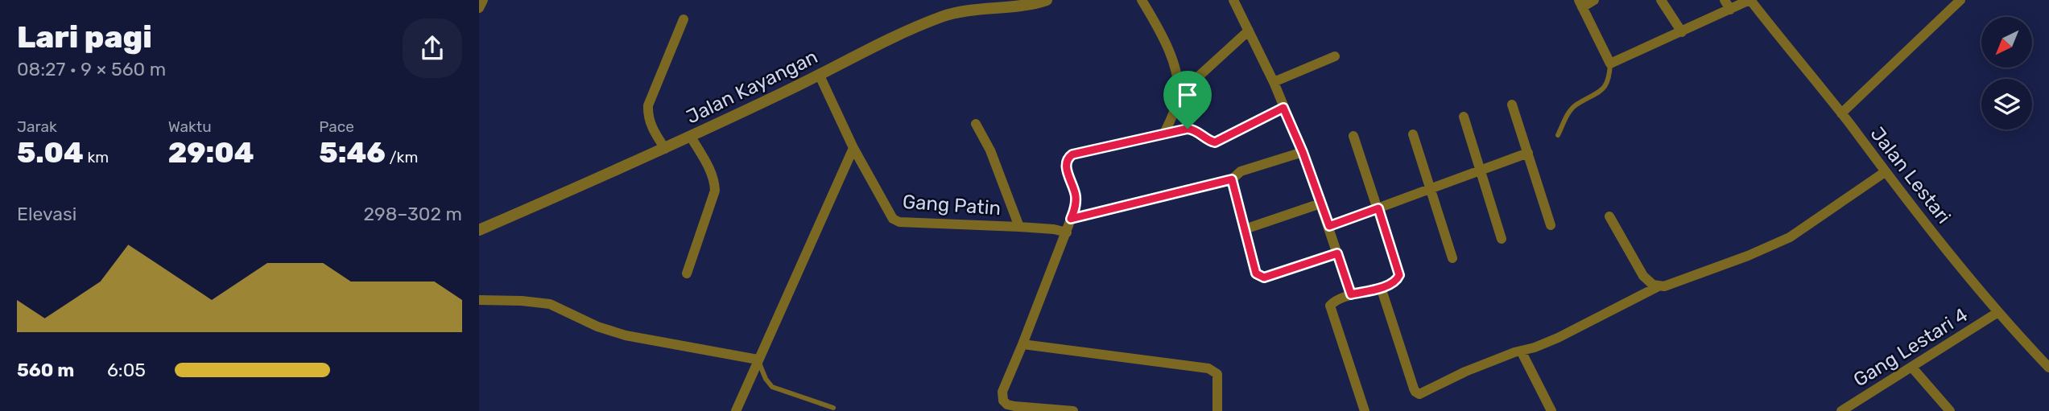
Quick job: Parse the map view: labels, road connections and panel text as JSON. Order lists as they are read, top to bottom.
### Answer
{
  "streets": {
    "street": [
      "Jalan Kayangan",
      "Jalan Lestari",
      "Gang Patin",
      "Gang Lestari 4"
    ]
  },
  "crossings": [
    ["Jalan Kayangan", "Gang Patin"],
    ["Jalan Lestari", "Gang Lestari 4"]
  ],
  "north": "bottom left",
  "page": {
    "heading": ["Lari pagi", "08:27 · 9 × 560 m"],
    "stats": [
      ["Jarak", "5.04 km"],
      ["Waktu", "29:04"],
      ["Pace", "5:46 /km"]
    ],
    "chart": ["Elevasi", "298–302 m"],
    "list": [
      {
        "name": "560 m",
        "note": "6:05"
      }
    ]
  }
}
